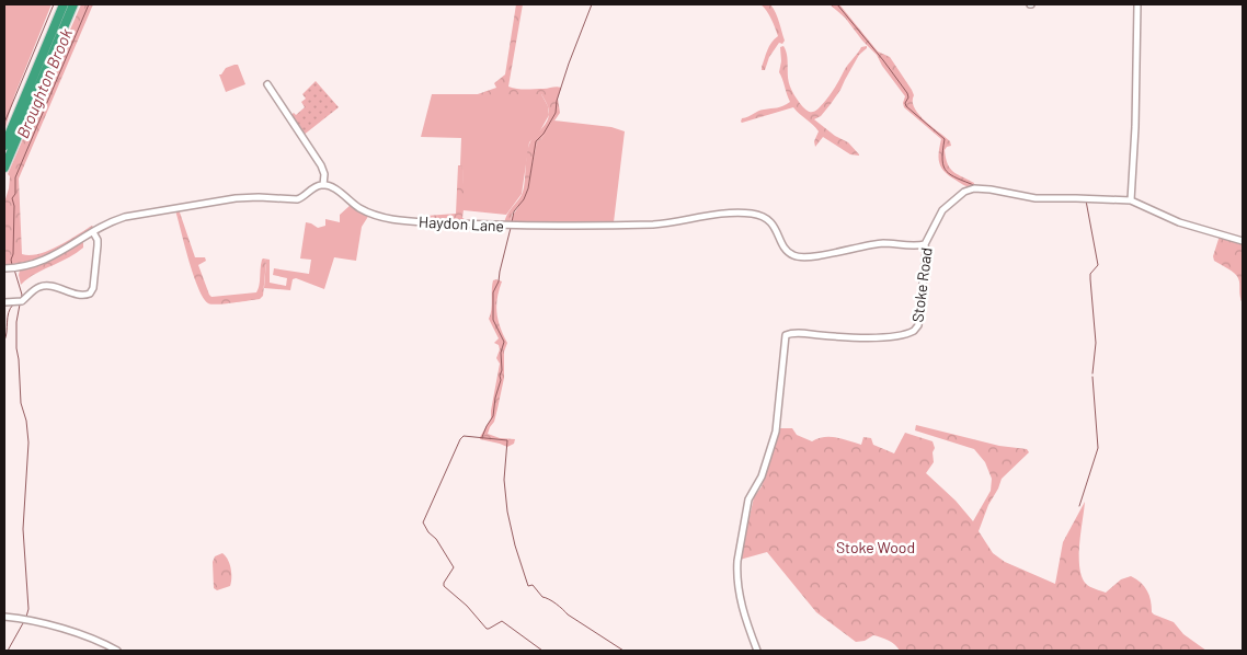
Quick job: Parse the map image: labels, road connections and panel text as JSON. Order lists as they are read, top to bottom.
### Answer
{
  "streets": {
    "street": ["Haydon Lane", "Stoke Road"]
  },
  "crossings": [
    ["Haydon Lane", "Stoke Road"]
  ],
  "water": ["Broughton Brook"],
  "parks": ["Stoke Wood"]
}
